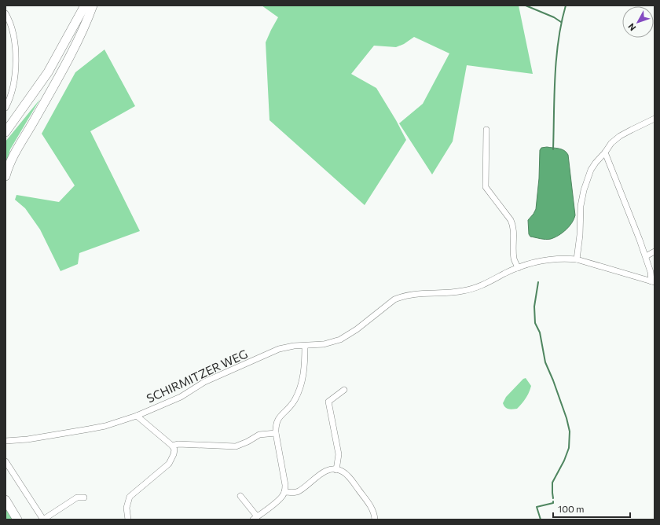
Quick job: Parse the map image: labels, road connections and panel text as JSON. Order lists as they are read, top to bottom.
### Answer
{
  "streets": {
    "street": ["SCHIRMITZER WEG"]
  },
  "scale_bar": "100 m",
  "north": "bottom left"
}
